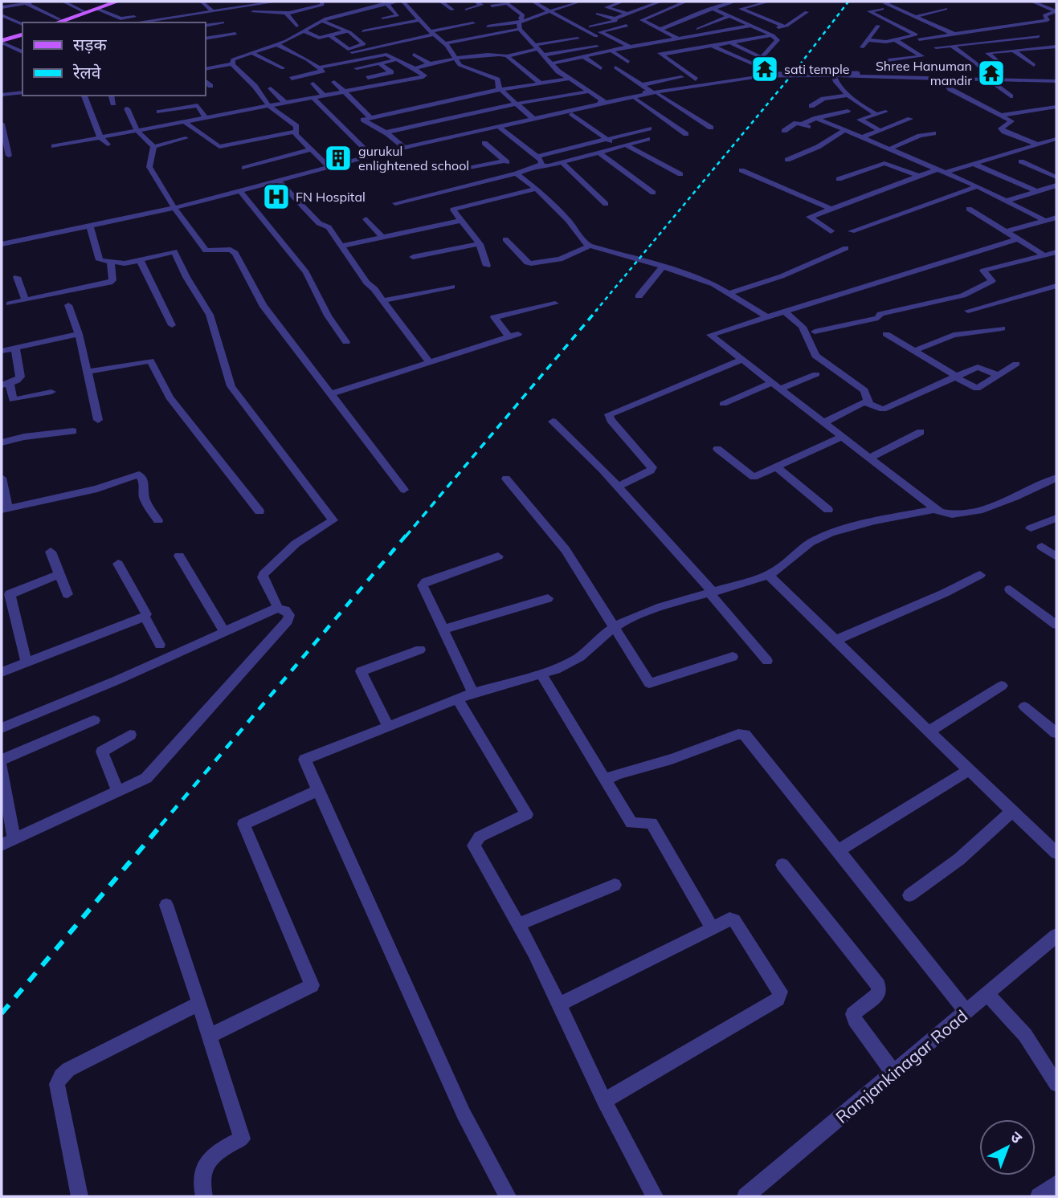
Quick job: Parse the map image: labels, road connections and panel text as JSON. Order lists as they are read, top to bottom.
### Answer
{
  "streets": {
    "street": ["Ramjankinagar Road"]
  },
  "places": {
    "temple": ["sati temple", "Shree Hanuman mandir"],
    "building": ["gurukul enlightened school"],
    "hospital": ["FN Hospital"]
  },
  "legend": ["सड़क", "रेलवे"],
  "north": "top right"
}
